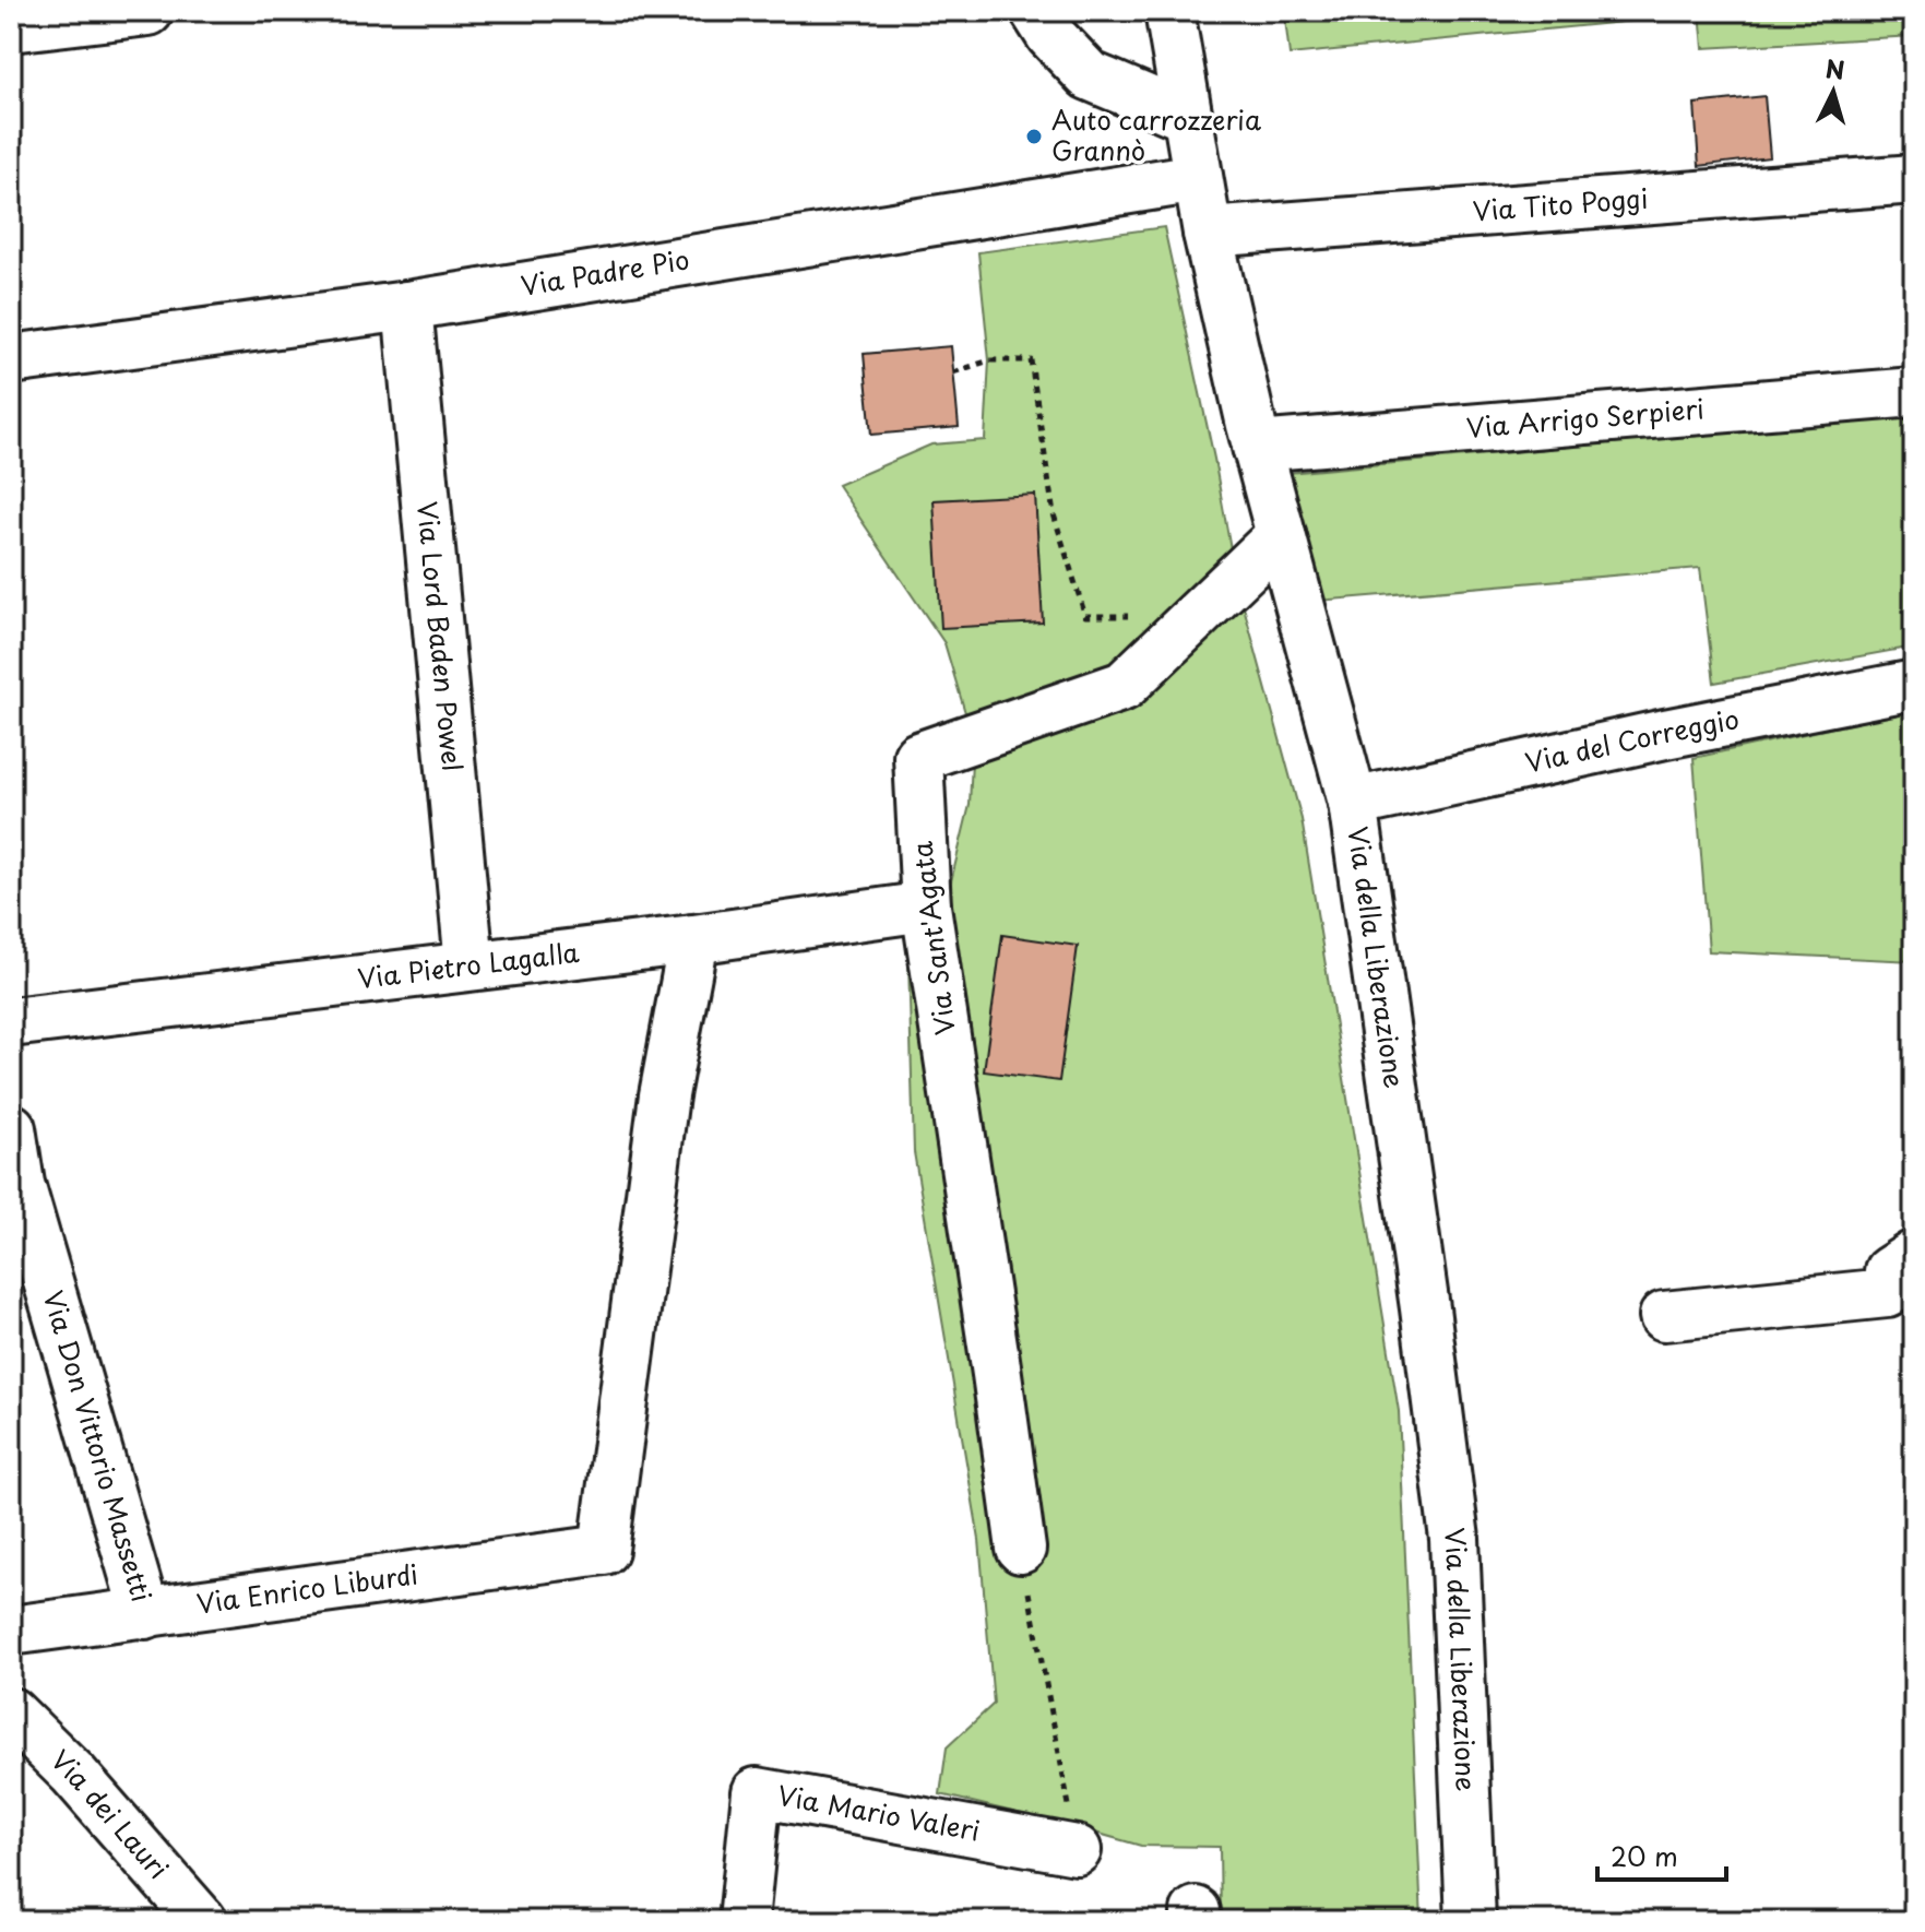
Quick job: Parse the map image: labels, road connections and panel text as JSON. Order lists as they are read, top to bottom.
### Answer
{
  "streets": {
    "street": [
      "Via Tito Poggi",
      "Via Padre Pio",
      "Via Arrigo Serpieri",
      "Via Lord Baden Powel",
      "Via del Correggio",
      "Via Sant'Agata",
      "Via della Liberazione",
      "Via Pietro Lagalla",
      "Via Don Vittorio Massetti",
      "Via Enrico Liburdi",
      "Via dei Lauri",
      "Via Mario Valeri"
    ]
  },
  "crossings": [
    ["Via Tito Poggi", "Via della Liberazione"],
    ["Via Padre Pio", "Via Lord Baden Powel"],
    ["Via Padre Pio", "Via della Liberazione"],
    ["Via Arrigo Serpieri", "Via della Liberazione"],
    ["Via Lord Baden Powel", "Via Pietro Lagalla"],
    ["Via del Correggio", "Via della Liberazione"],
    ["Via Sant'Agata", "Via della Liberazione"],
    ["Via Sant'Agata", "Via Pietro Lagalla"],
    ["Via Pietro Lagalla", "Via Enrico Liburdi"],
    ["Via Don Vittorio Massetti", "Via Enrico Liburdi"]
  ],
  "places": ["Auto carrozzeria Grannò"],
  "scale_bar": "20 m",
  "north": "top"
}
